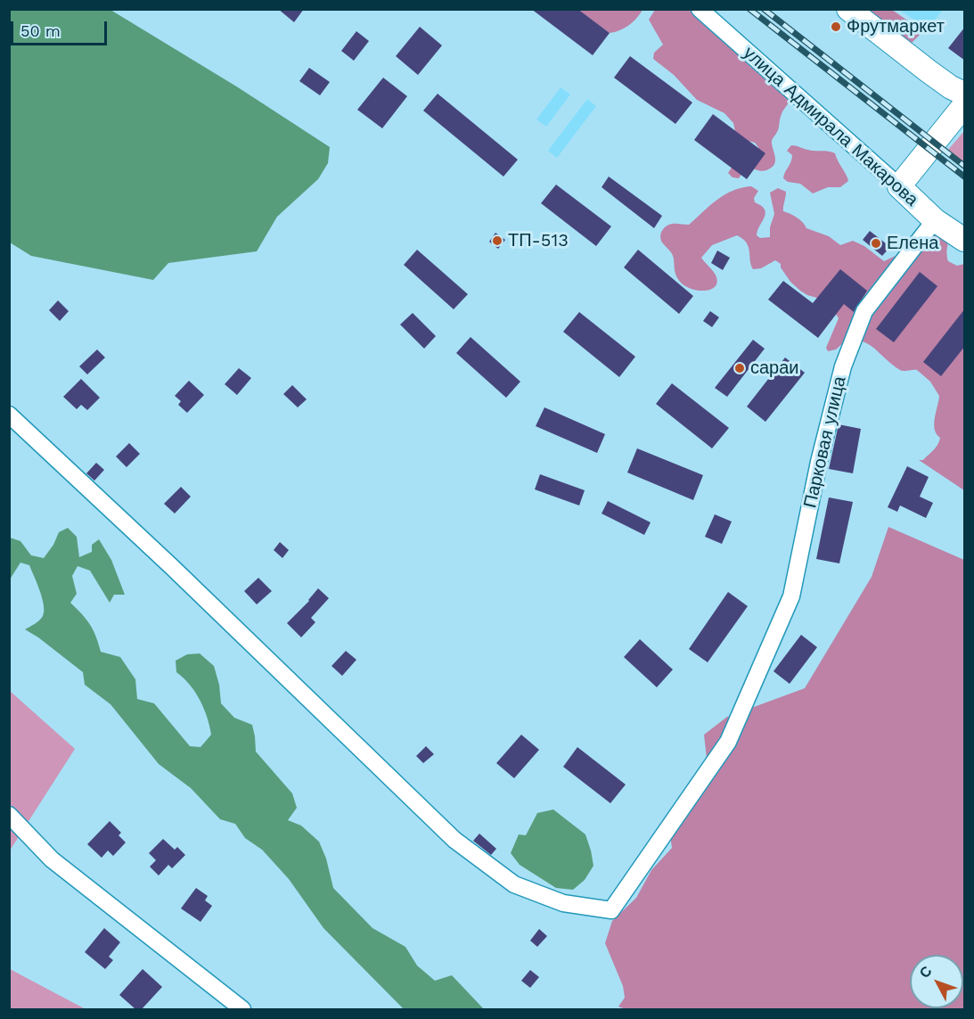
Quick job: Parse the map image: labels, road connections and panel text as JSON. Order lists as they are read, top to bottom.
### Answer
{
  "streets": {
    "street": ["улица Адмирала Макарова", "Парковая улица"]
  },
  "crossings": [
    ["улица Адмирала Макарова", "Парковая улица"]
  ],
  "places": [
    "Фрутмаркет",
    "ТП-513",
    "Елена",
    "сараи"
  ],
  "scale_bar": "50 m",
  "north": "top left"
}
